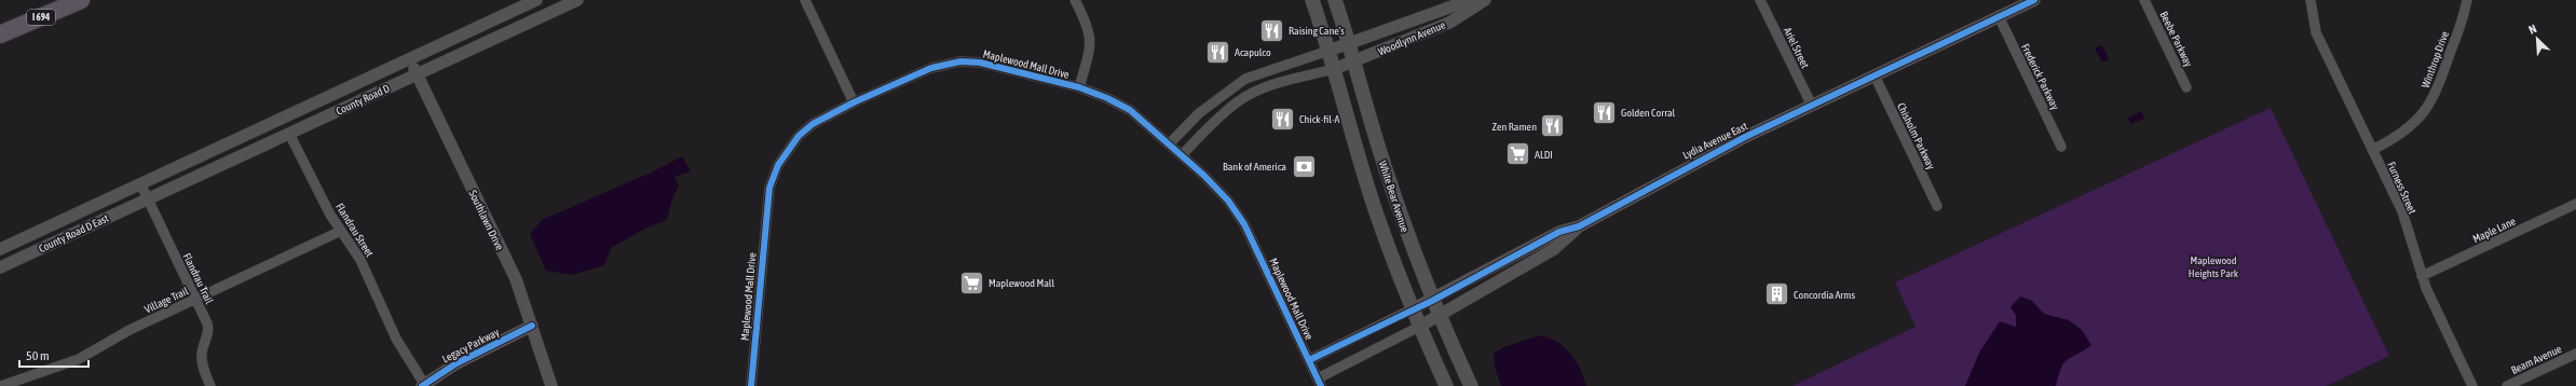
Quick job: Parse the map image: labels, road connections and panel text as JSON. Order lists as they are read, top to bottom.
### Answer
{
  "streets": {
    "highway": ["I 694"],
    "main road": ["White Bear Avenue"],
    "street": [
      "Woodlynn Avenue",
      "Beebe Parkway",
      "Ariel Street",
      "Winthrop Drive",
      "Maplewood Mall Drive",
      "Frederick Parkway",
      "County Road D",
      "Chisholm Parkway",
      "Lydia Avenue East",
      "Furness Street",
      "Southlawn Drive",
      "Flandrau Street",
      "Maple Lane",
      "County Road D East",
      "Flandrau Trail",
      "Village Trail",
      "Legacy Parkway",
      "Beam Avenue"
    ]
  },
  "crossings": [
    ["Woodlynn Avenue", "White Bear Avenue"],
    ["Ariel Street", "Lydia Avenue East"],
    ["Winthrop Drive", "Furness Street"],
    ["Maplewood Mall Drive", "Lydia Avenue East"],
    ["Maplewood Mall Drive", "White Bear Avenue"],
    ["Frederick Parkway", "Lydia Avenue East"],
    ["County Road D", "Southlawn Drive"],
    ["County Road D", "Flandrau Street"],
    ["County Road D", "County Road D East"],
    ["County Road D", "Flandrau Trail"],
    ["Chisholm Parkway", "Lydia Avenue East"],
    ["Lydia Avenue East", "White Bear Avenue"],
    ["Furness Street", "Maple Lane"],
    ["Southlawn Drive", "Legacy Parkway"],
    ["Flandrau Street", "Village Trail"],
    ["Flandrau Street", "Legacy Parkway"],
    ["County Road D East", "Flandrau Trail"],
    ["Flandrau Trail", "Village Trail"]
  ],
  "parks": ["Maplewood Heights Park"],
  "places": {
    "restaurant": [
      "Raising Cane's",
      "Acapulco",
      "Golden Corral",
      "Chick-fil-A",
      "Zen Ramen"
    ],
    "supermarket": ["ALDI", "Maplewood Mall"],
    "bank": ["Bank of America"],
    "building": ["Concordia Arms"]
  },
  "scale_bar": "50 m",
  "north": "top left"
}
